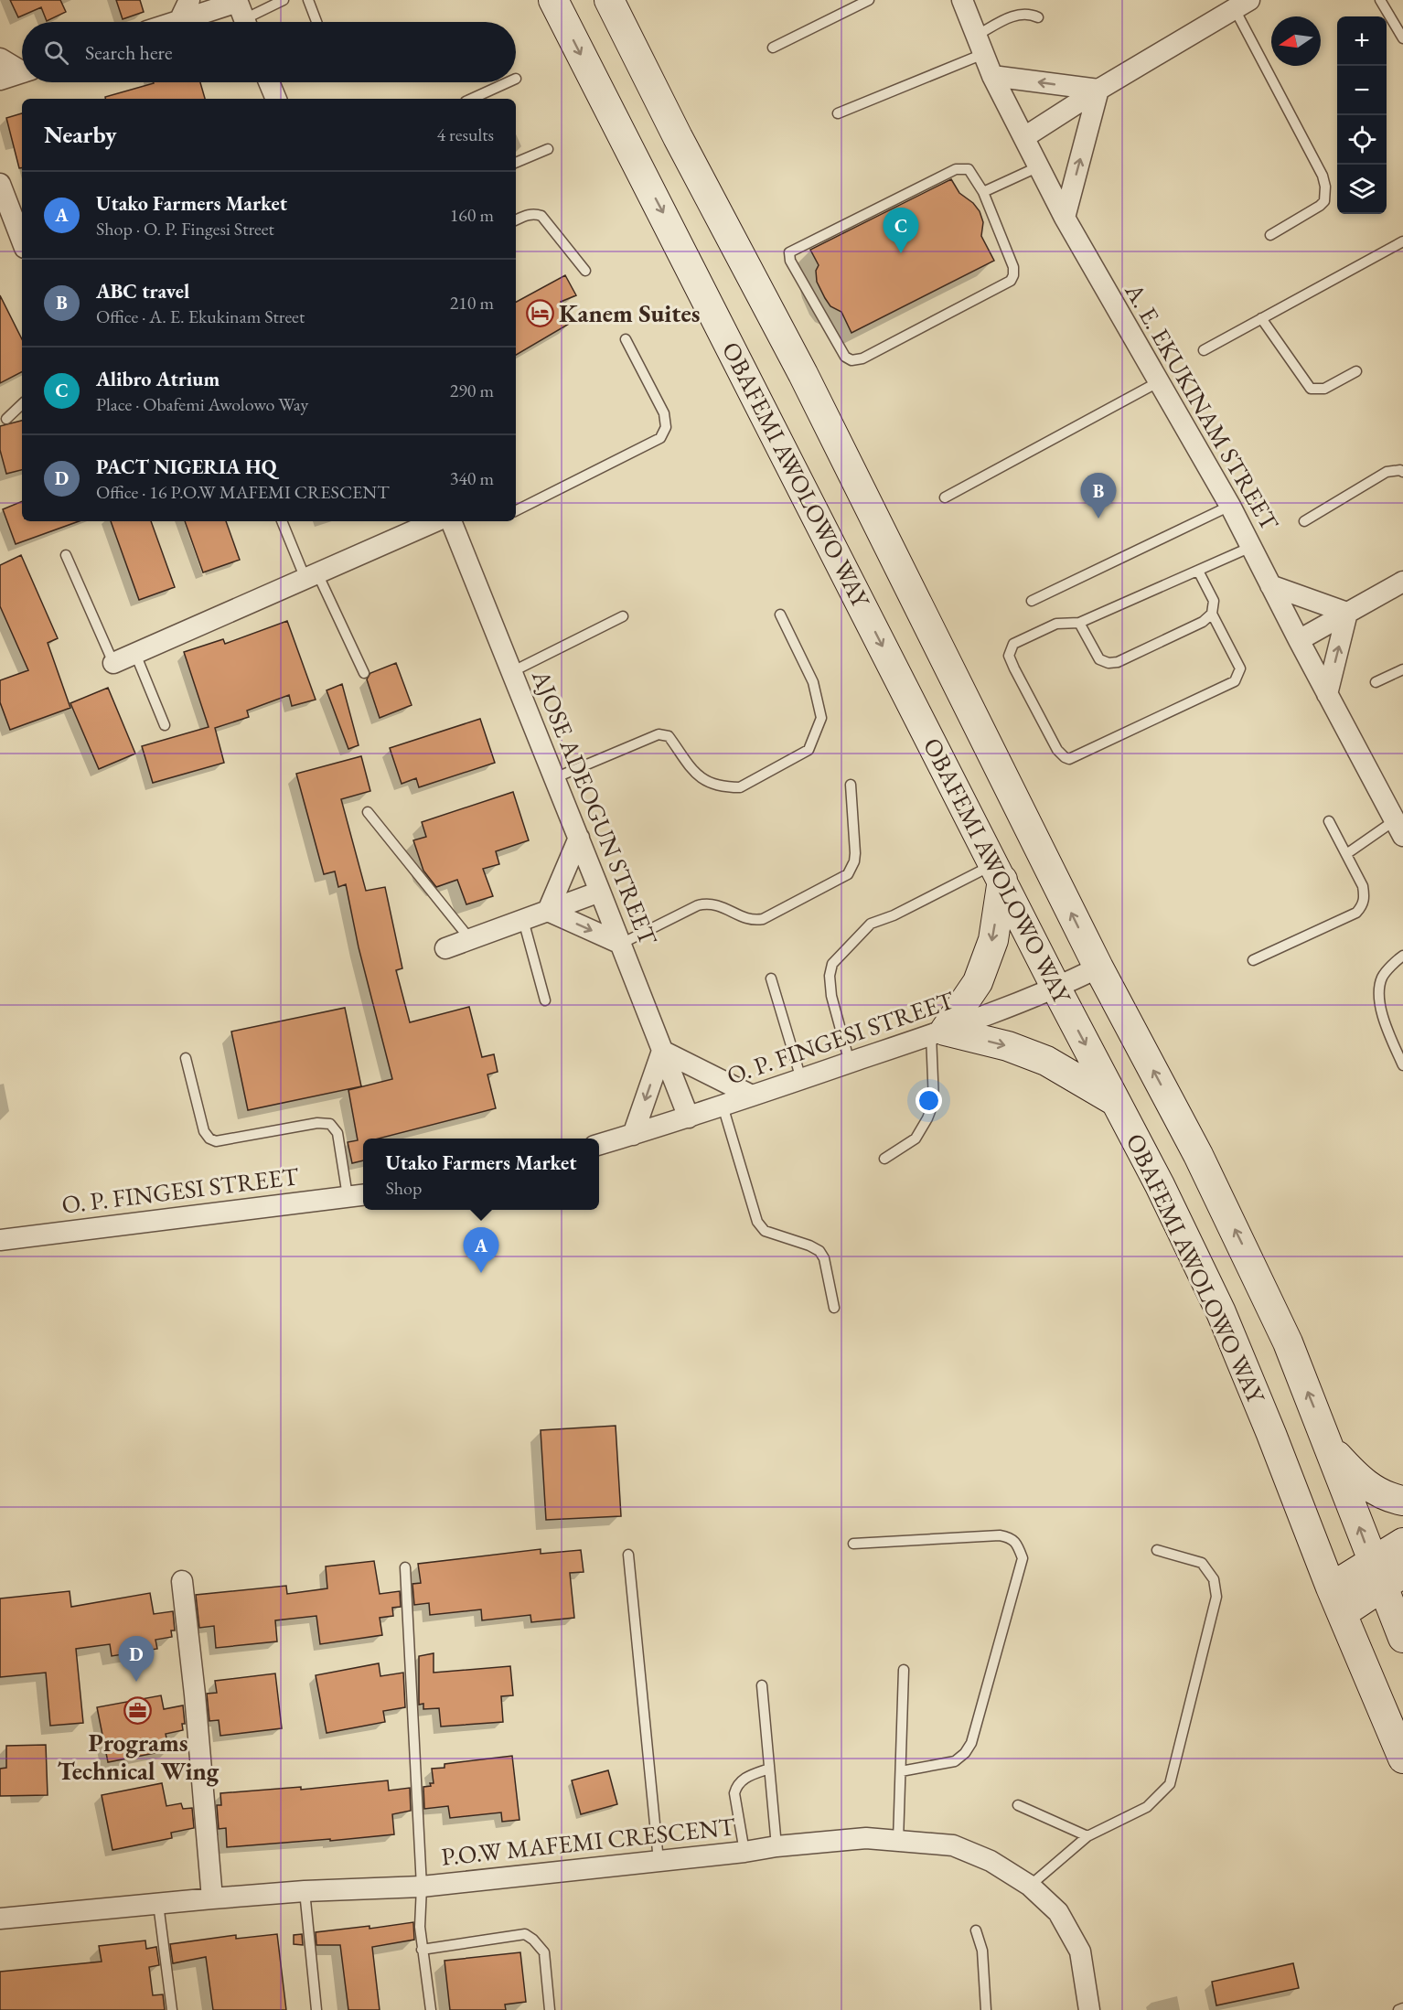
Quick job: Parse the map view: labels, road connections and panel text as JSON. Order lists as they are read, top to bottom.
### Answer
{
  "streets": {
    "main road": ["OBAFEMI AWOLOWO WAY"],
    "street": [
      "A. E. EKUKINAM STREET",
      "AJOSE ADEOGUN STREET",
      "O. P. FINGESI STREET",
      "P.O.W MAFEMI CRESCENT"
    ]
  },
  "crossings": [
    ["OBAFEMI AWOLOWO WAY", "O. P. FINGESI STREET"],
    ["AJOSE ADEOGUN STREET", "O. P. FINGESI STREET"]
  ],
  "places": {
    "hotel": ["Kanem Suites"],
    "office": ["Programs Technical Wing"]
  },
  "north": "left",
  "page": {
    "map_buttons": ["+", "−"],
    "search": "Search here",
    "heading": ["Nearby", "4 results"],
    "list": [
      {
        "mark": "A",
        "name": "Utako Farmers Market",
        "note": "Shop · O. P. Fingesi Street",
        "value": "160 m"
      },
      {
        "mark": "B",
        "name": "ABC travel",
        "note": "Office · A. E. Ekukinam Street",
        "value": "210 m"
      },
      {
        "mark": "C",
        "name": "Alibro Atrium",
        "note": "Place · Obafemi Awolowo Way",
        "value": "290 m"
      },
      {
        "mark": "D",
        "name": "PACT NIGERIA HQ",
        "note": "Office · 16 P.O.W MAFEMI CRESCENT",
        "value": "340 m"
      }
    ],
    "pins": [
      "C",
      "B",
      "A",
      "D"
    ],
    "popup": ["Utako Farmers Market", "Shop"]
  }
}
